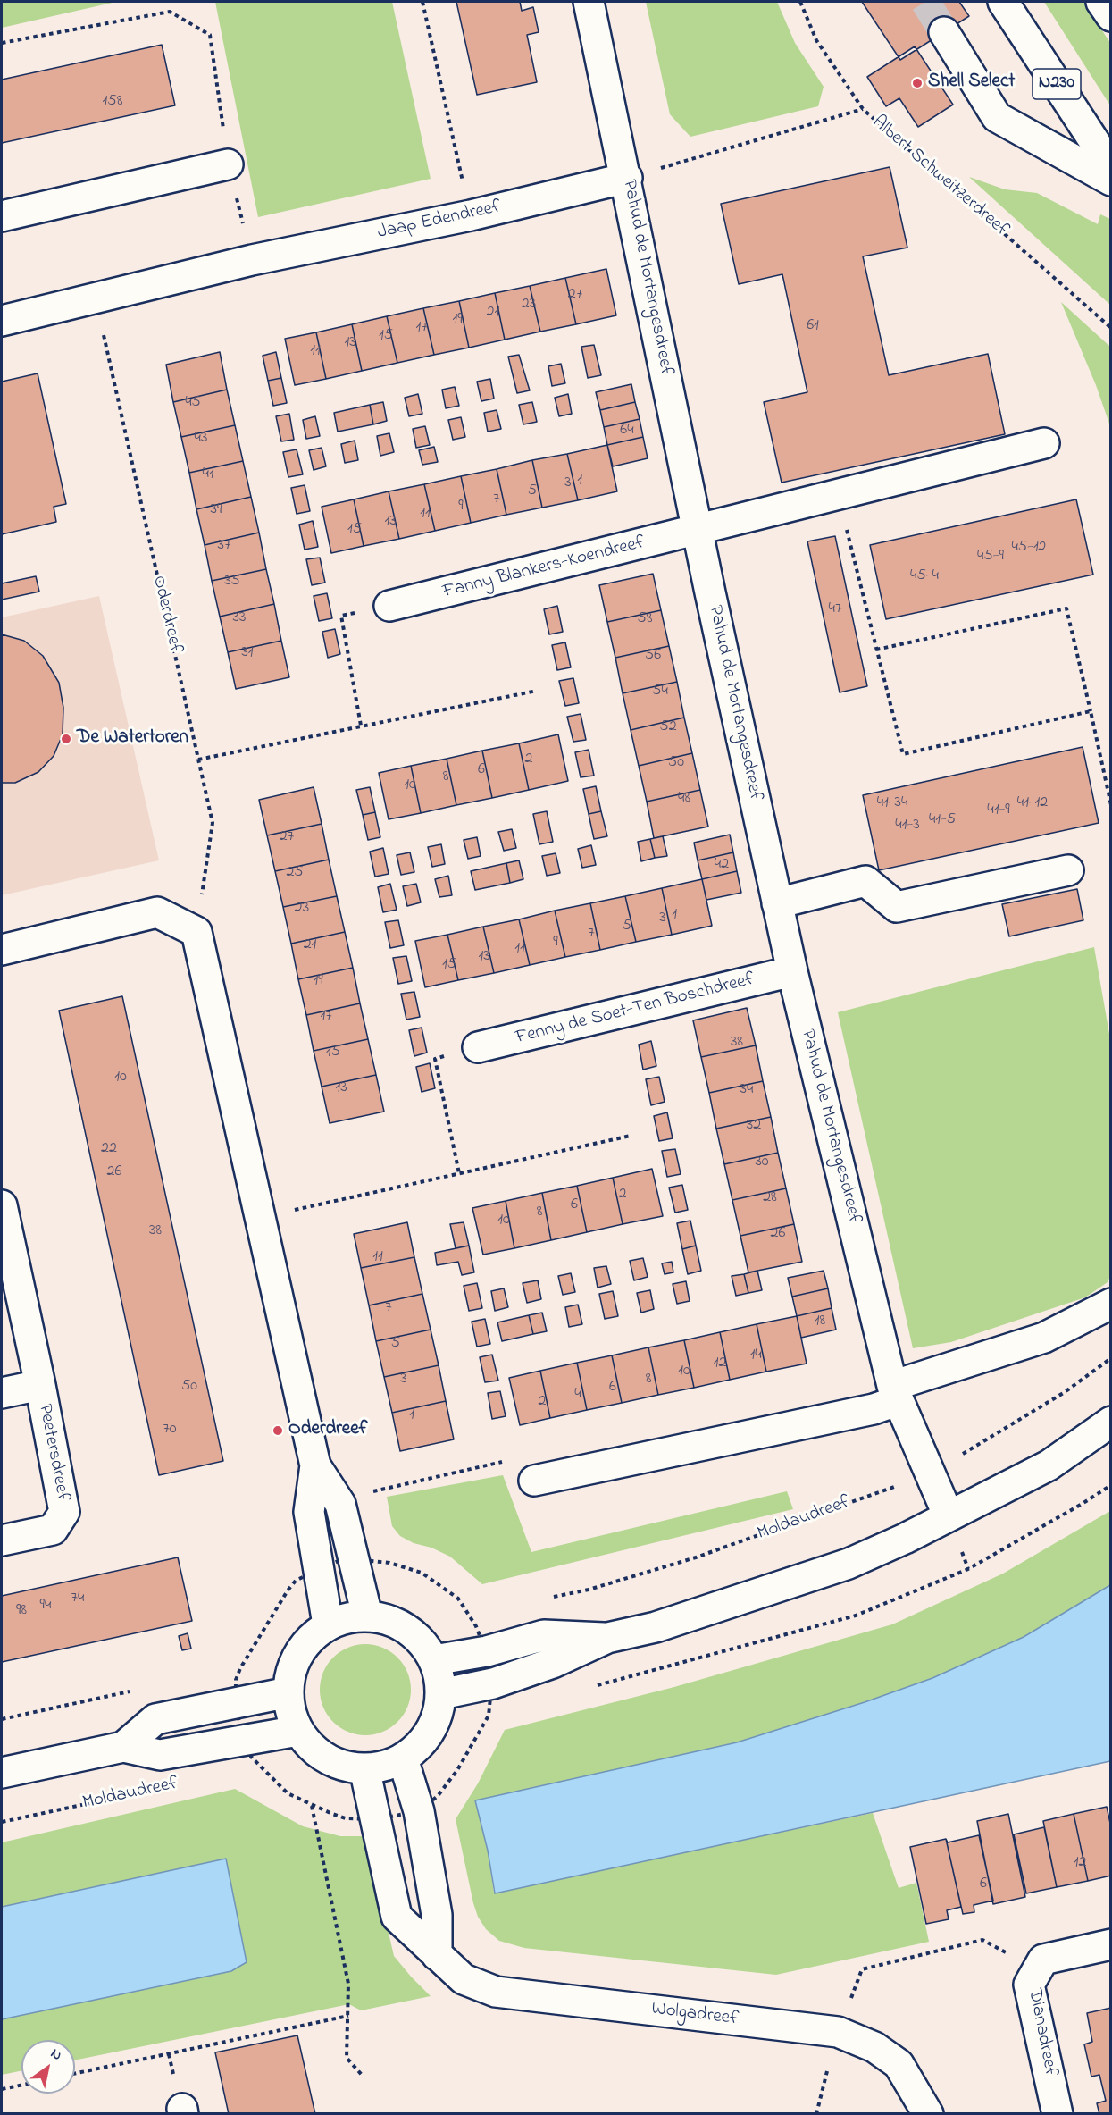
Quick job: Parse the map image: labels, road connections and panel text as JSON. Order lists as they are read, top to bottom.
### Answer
{
  "streets": {
    "main road": [
      "N230",
      "Jaap Edendreef",
      "Pahud de Mortangesdreef",
      "Fanny Blankers-Koendreef",
      "Fenny de Soet-Ten Boschdreef",
      "Peetersdreef",
      "Moldaudreef",
      "Wolgadreef",
      "Dianadreef"
    ],
    "path": ["Albert Schweitzerdreef", "Oderdreef"]
  },
  "crossings": [
    ["Jaap Edendreef", "Pahud de Mortangesdreef"],
    ["Jaap Edendreef", "Oderdreef"],
    ["Pahud de Mortangesdreef", "Fanny Blankers-Koendreef"],
    ["Pahud de Mortangesdreef", "Fenny de Soet-Ten Boschdreef"],
    ["Pahud de Mortangesdreef", "Moldaudreef"],
    ["Moldaudreef", "Wolgadreef"]
  ],
  "places": ["Shell Select", "De Watertoren", "Oderdreef"],
  "house_numbers": [
    "158",
    "27",
    "23",
    "21",
    "19",
    "61",
    "17",
    "15",
    "13",
    "11",
    "45",
    "64",
    "43",
    "41",
    "1",
    "3",
    "5",
    "7",
    "9",
    "39",
    "11",
    "13",
    "15",
    "37",
    "45-12",
    "45-9",
    "45-4",
    "35",
    "47",
    "33",
    "58",
    "31",
    "56",
    "54",
    "52",
    "2",
    "50",
    "6",
    "8",
    "10",
    "48",
    "41-34",
    "41-12",
    "41-9",
    "41-5",
    "41-3",
    "27",
    "42",
    "25",
    "23",
    "1",
    "3",
    "5",
    "7",
    "9",
    "21",
    "11",
    "13",
    "15",
    "19",
    "17",
    "38",
    "15",
    "10",
    "13",
    "34",
    "32",
    "22",
    "30",
    "26",
    "2",
    "28",
    "6",
    "8",
    "10",
    "38",
    "26",
    "11",
    "7",
    "18",
    "5",
    "14",
    "12",
    "10",
    "3",
    "8",
    "50",
    "6",
    "4",
    "2",
    "1",
    "70",
    "74",
    "94",
    "98",
    "12",
    "6"
  ],
  "north": "top right"
}
